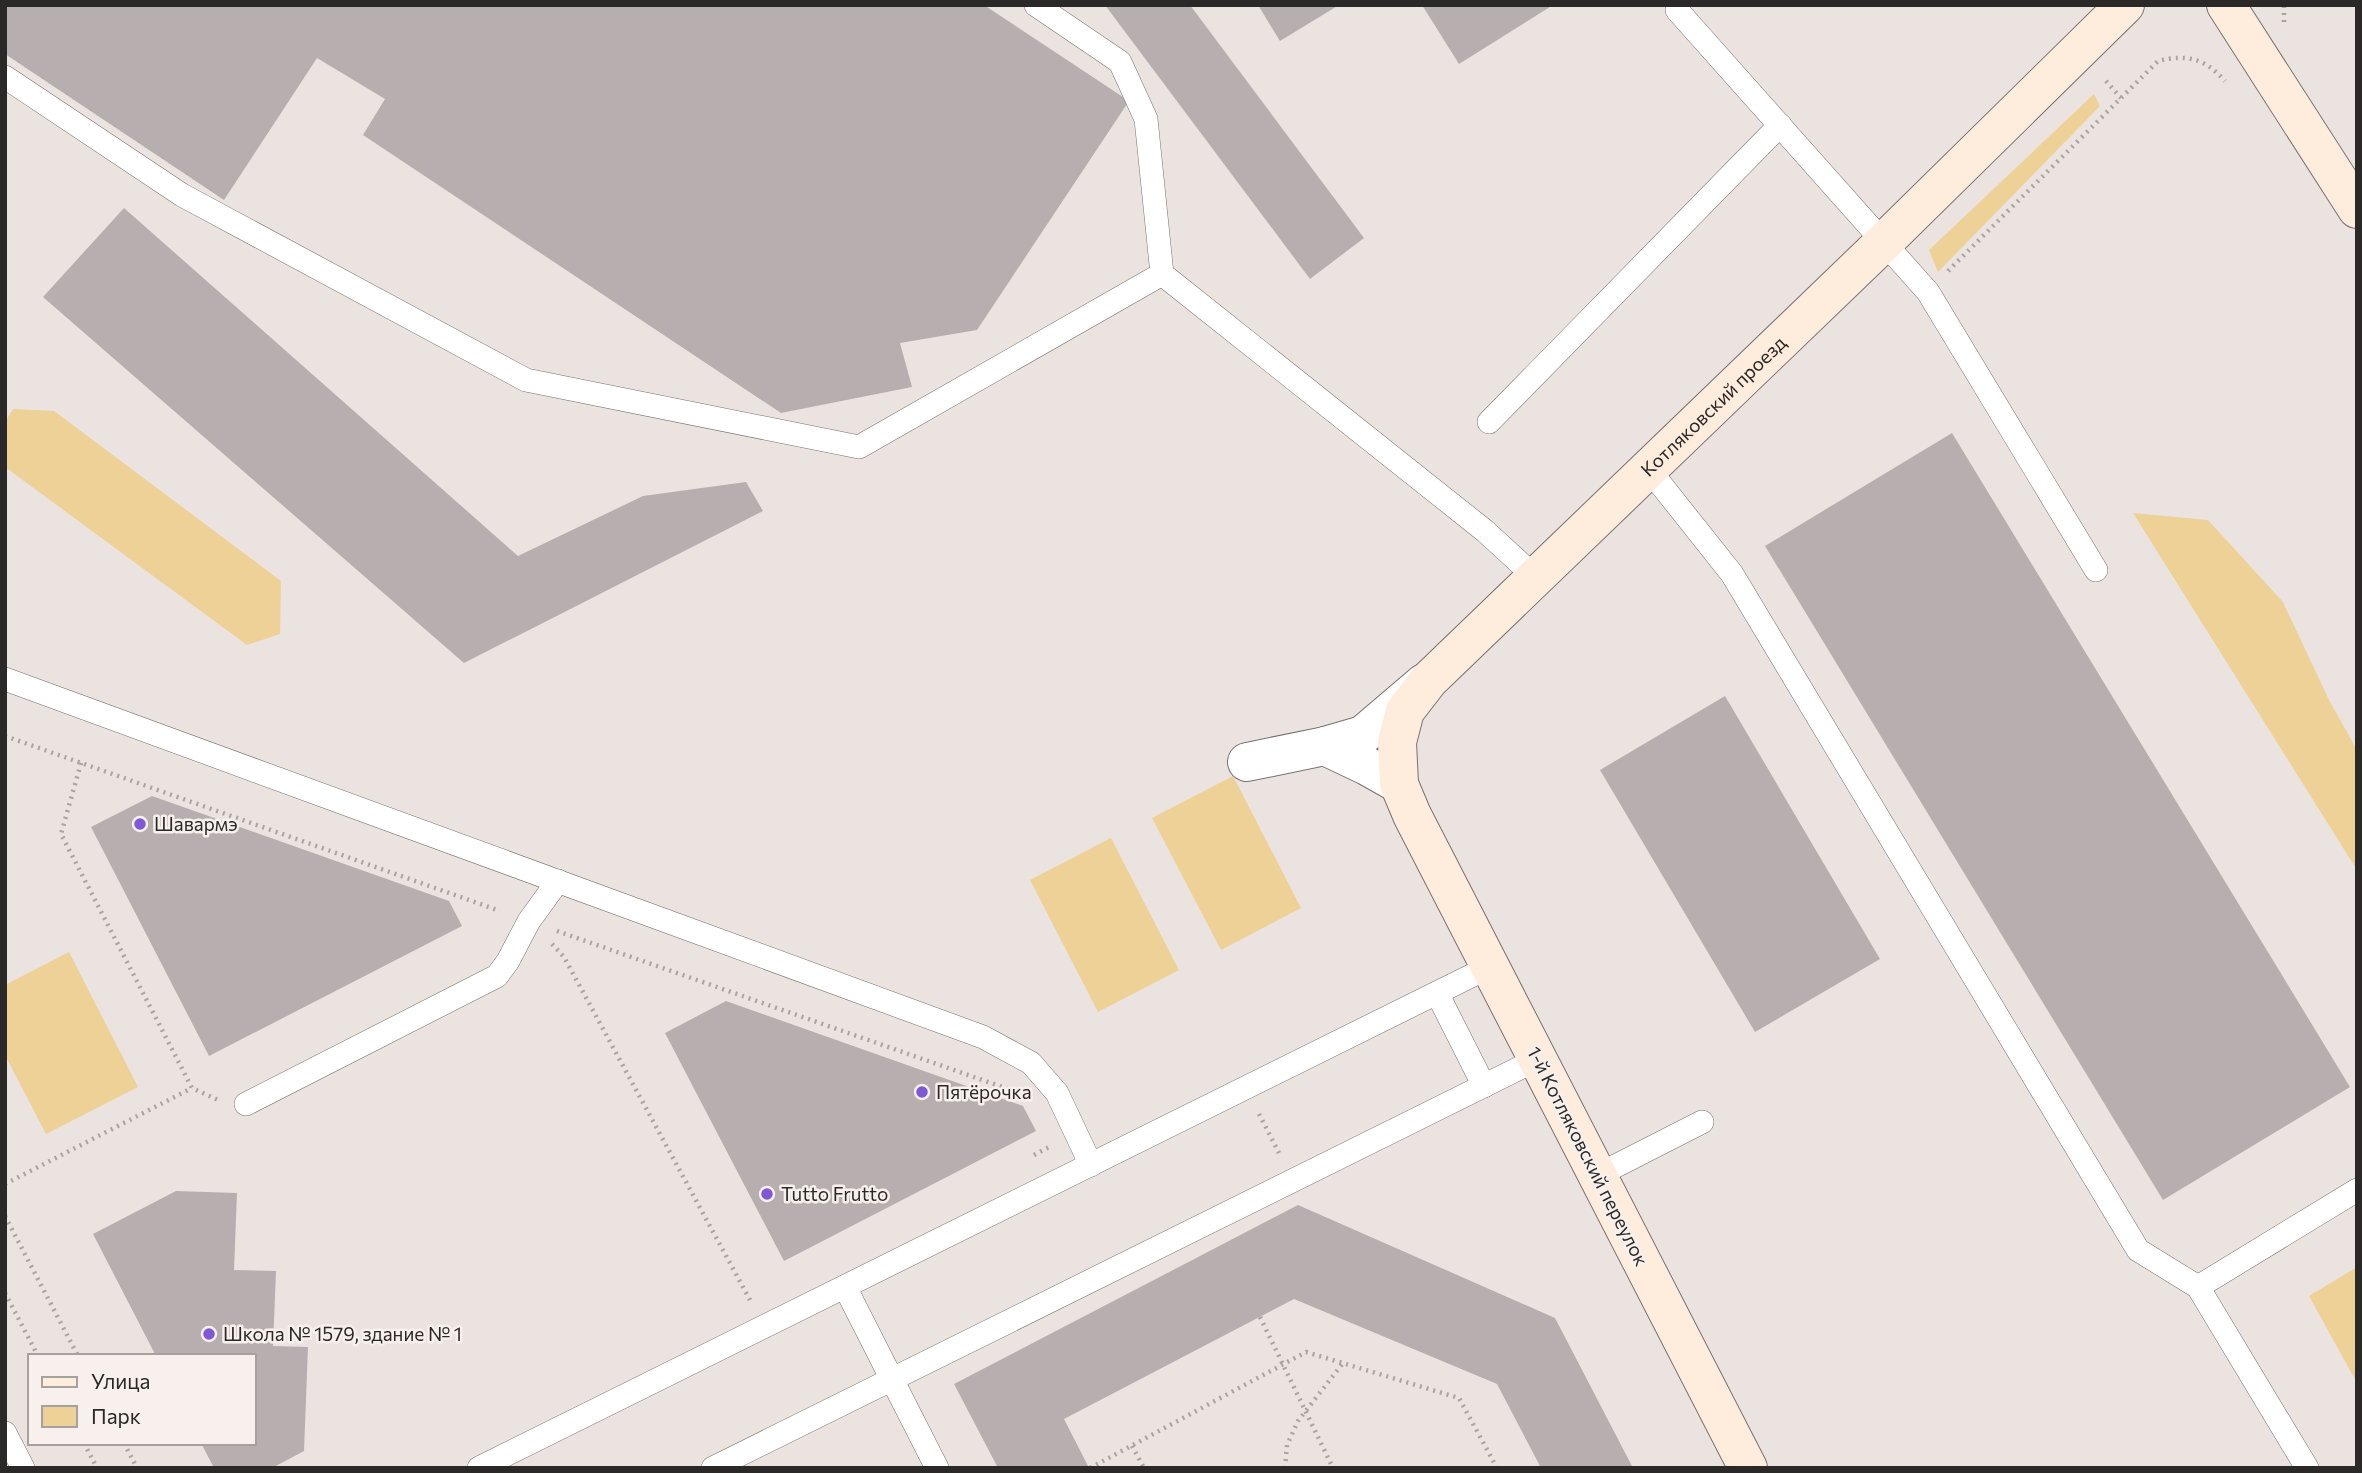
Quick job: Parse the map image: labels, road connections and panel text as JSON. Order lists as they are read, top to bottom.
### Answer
{
  "streets": {
    "street": ["Котляковский проезд", "1-й Котляковский переулок"]
  },
  "crossings": [
    ["Котляковский проезд", "1-й Котляковский переулок"]
  ],
  "places": [
    "Шавармэ",
    "Пятёрочка",
    "Tutto Frutto",
    "Школа № 1579, здание № 1"
  ],
  "legend": ["Улица", "Парк"]
}
